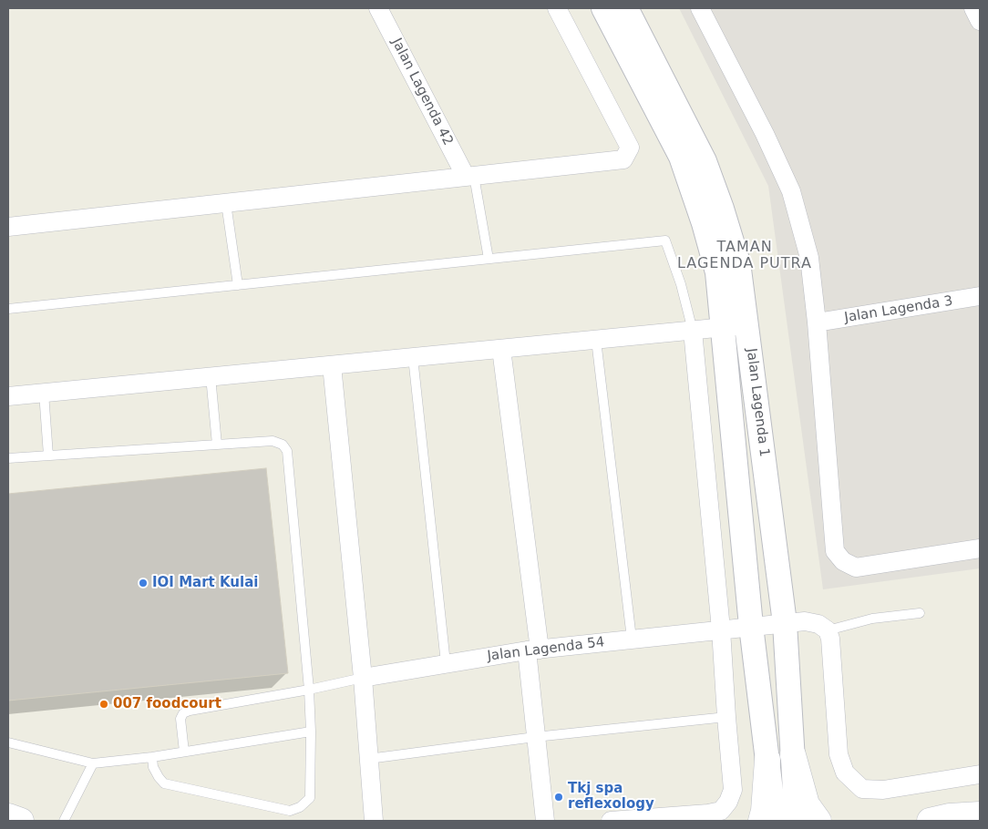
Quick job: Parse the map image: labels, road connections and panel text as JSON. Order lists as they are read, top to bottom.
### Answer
{
  "streets": {
    "street": [
      "Jalan Lagenda 42",
      "Jalan Lagenda 3",
      "Jalan Lagenda 1",
      "Jalan Lagenda 54"
    ]
  },
  "crossings": [
    ["Jalan Lagenda 1", "Jalan Lagenda 54"]
  ],
  "districts": ["TAMAN LAGENDA PUTRA"],
  "places": ["IOI Mart Kulai", "007 foodcourt", "Tkj spa reflexology"]
}
